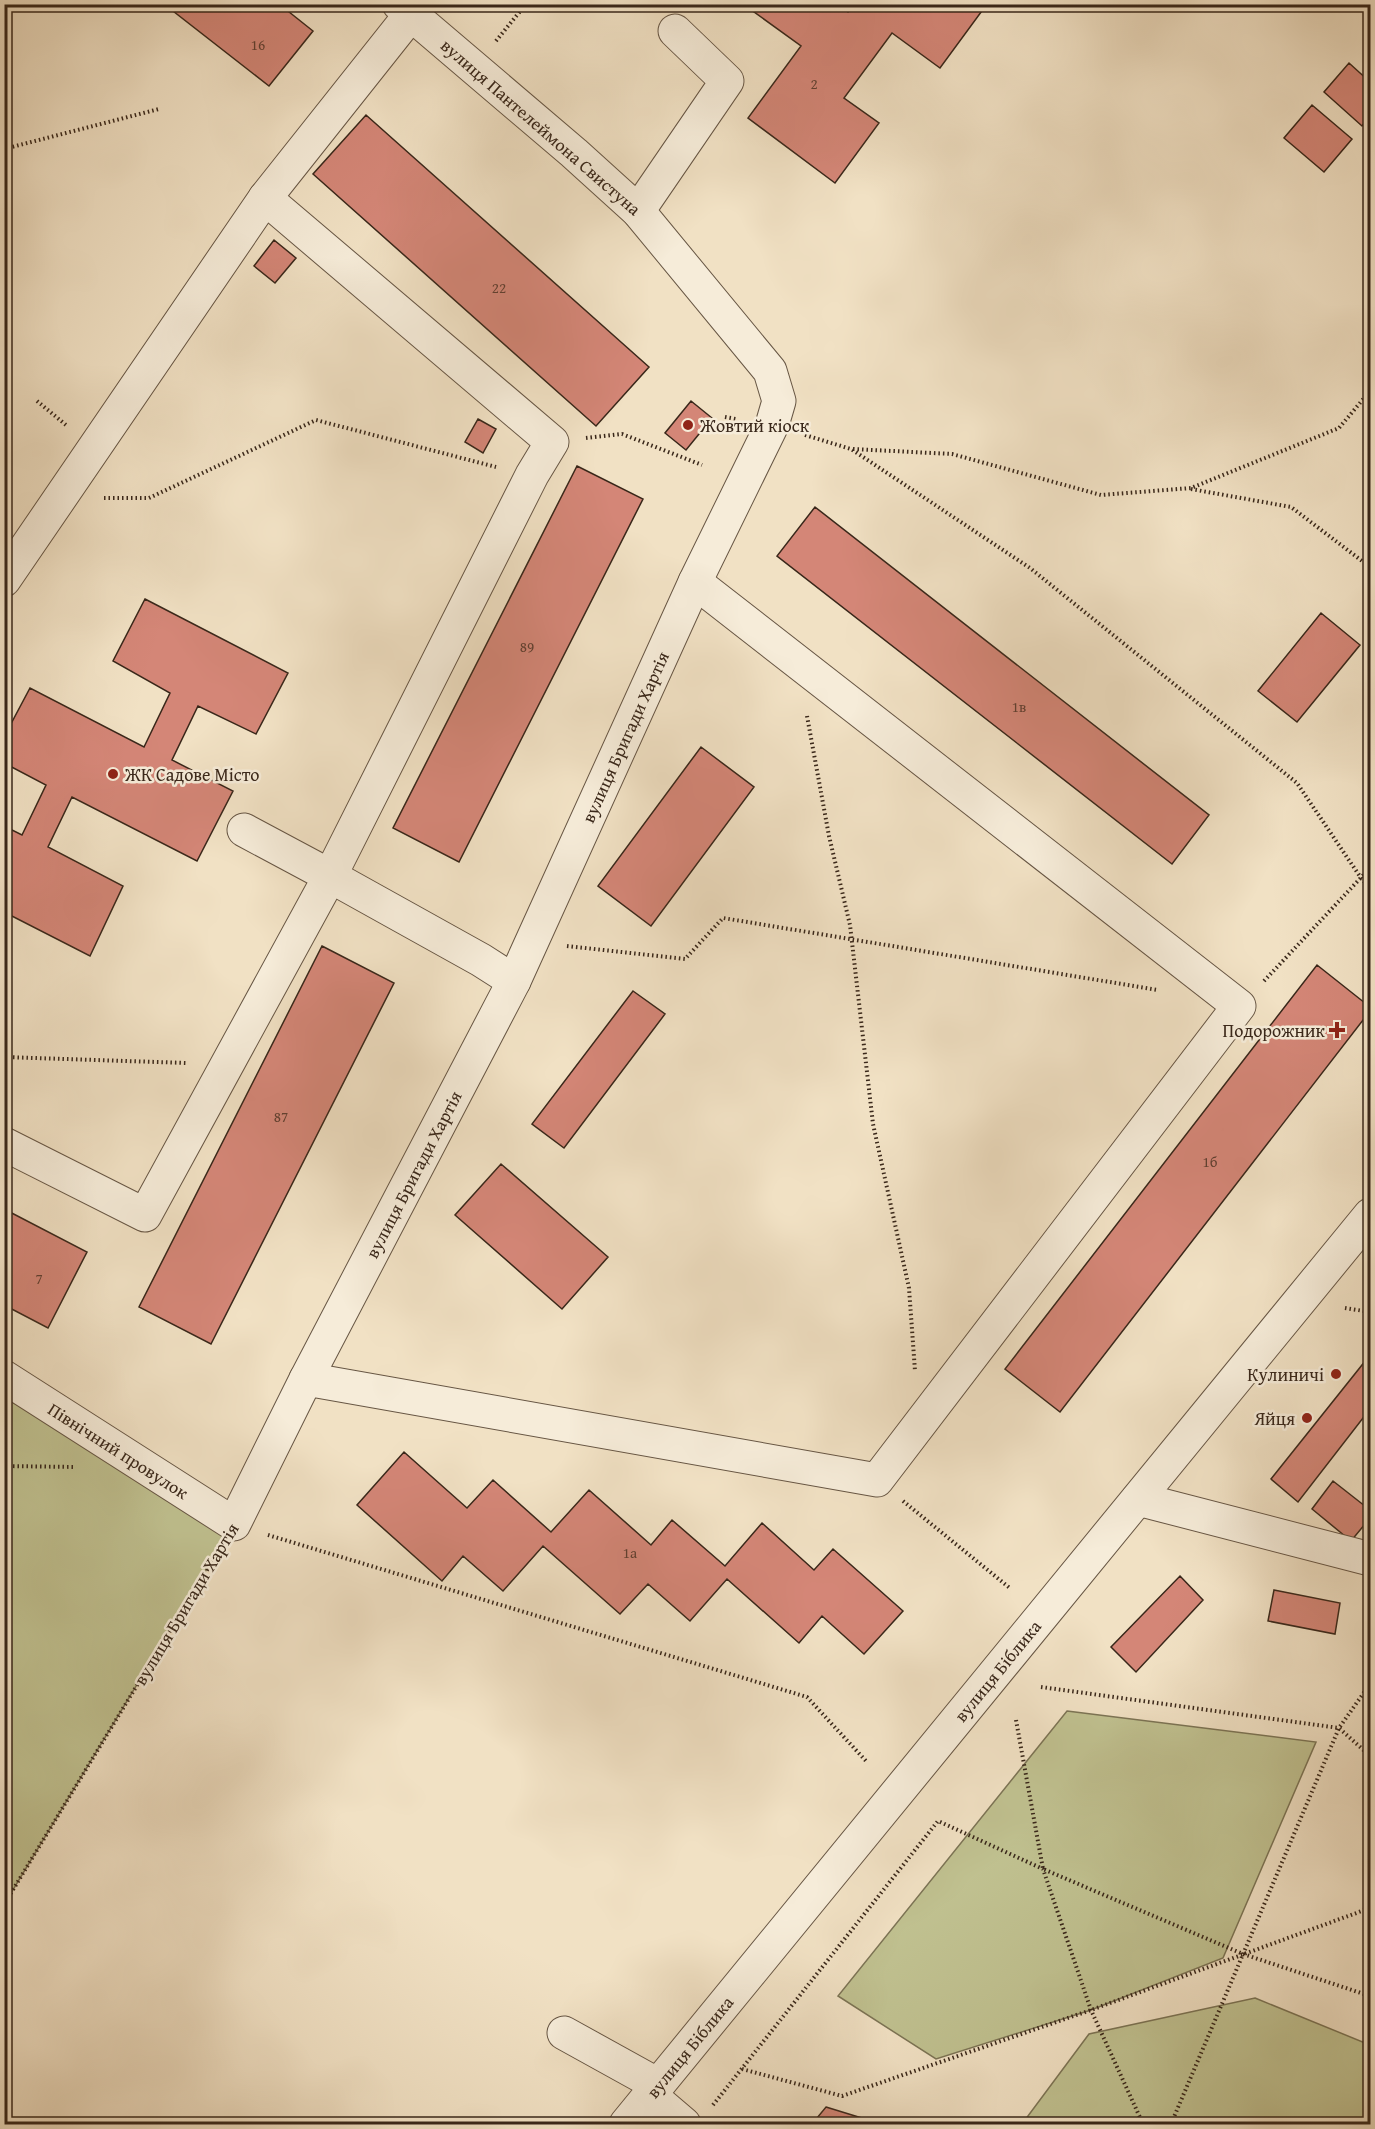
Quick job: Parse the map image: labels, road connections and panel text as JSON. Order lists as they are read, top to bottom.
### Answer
{
  "streets": {
    "street": [
      "вулиця Пантелеймона Свистуна",
      "вулиця Бригади Хартія",
      "Північний провулок",
      "вулиця Біблика"
    ]
  },
  "crossings": [
    ["вулиця Пантелеймона Свистуна", "вулиця Бригади Хартія"],
    ["вулиця Бригади Хартія", "Північний провулок"]
  ],
  "places": {
    "other": [
      "Жовтий кіоск",
      "ЖК Садове Місто",
      "Кулиничі",
      "Яйця"
    ],
    "health": ["Подорожник"]
  },
  "house_numbers": [
    "16",
    "2",
    "22",
    "89",
    "1в",
    "87",
    "1б",
    "7",
    "1а"
  ]
}
